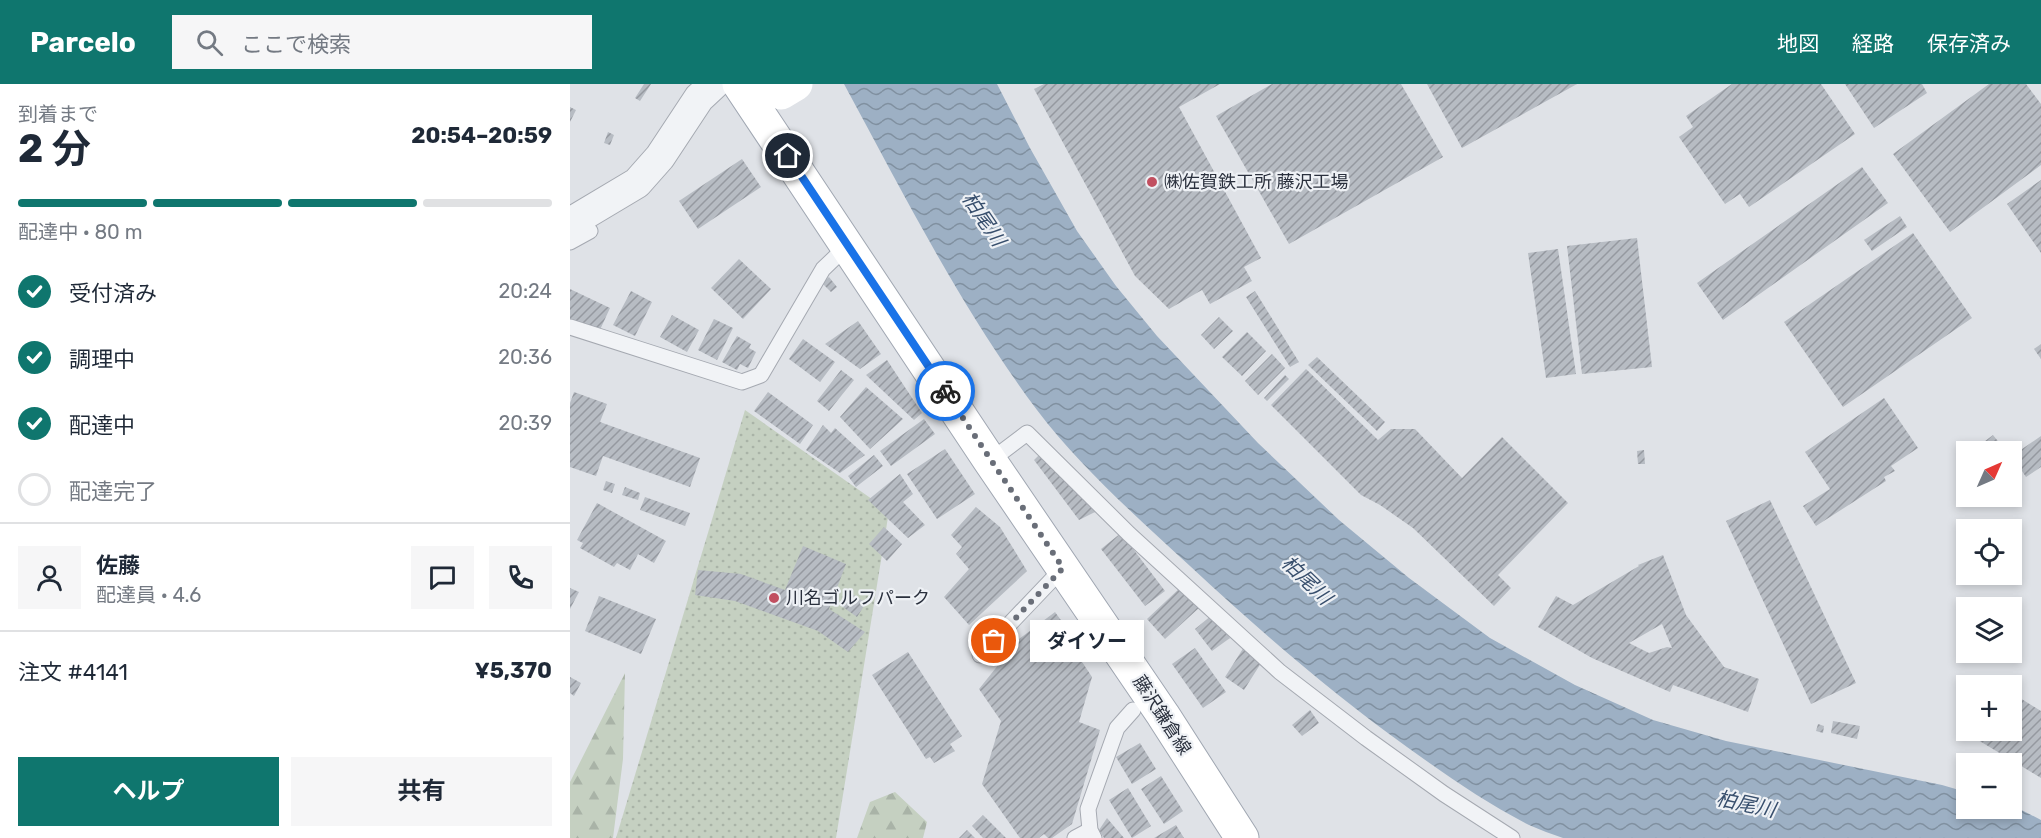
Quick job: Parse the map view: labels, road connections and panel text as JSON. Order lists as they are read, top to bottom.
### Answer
{
  "streets": {
    "main road": ["藤沢鎌倉線"]
  },
  "water": ["柏尾川"],
  "places": ["㈱佐賀鉄工所 藤沢工場", "川名ゴルフパーク", "ダイソー"],
  "north": "top right",
  "page": {
    "header": "Parcelo",
    "search": "ここで検索",
    "nav": ["地図", "経路", "保存済み"],
    "heading": ["2 分", "到着まで", "20:54–20:59"],
    "panel": [
      "佐藤",
      "配達員 · 4.6",
      "注文 #4141",
      "¥5,370"
    ],
    "bar": "配達中 · 80 m",
    "list": [
      ["受付済み", "20:24"],
      ["調理中", "20:36"],
      ["配達中", "20:39"],
      "配達完了"
    ],
    "map_buttons": ["+", "−"],
    "bubble": "ダイソー",
    "buttons": ["ヘルプ", "共有"]
  }
}
